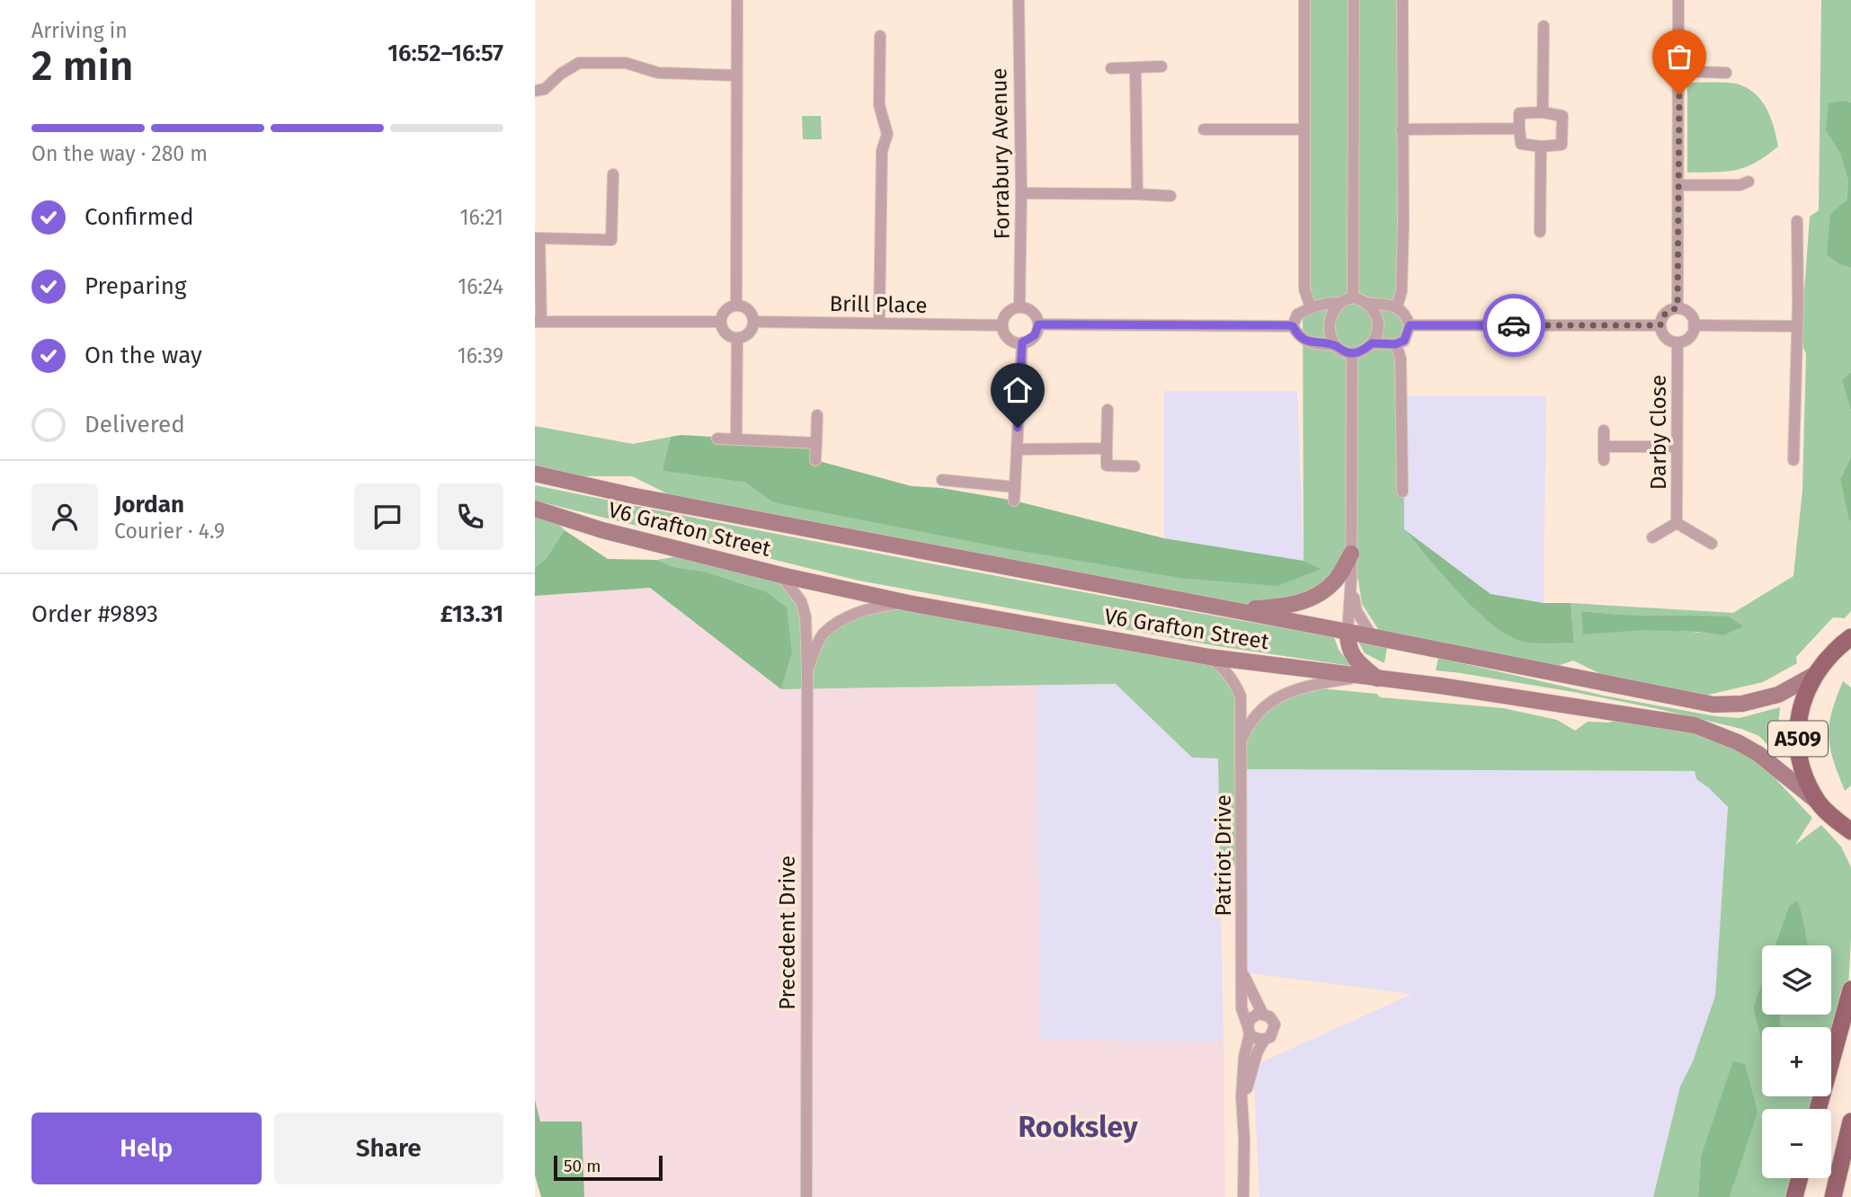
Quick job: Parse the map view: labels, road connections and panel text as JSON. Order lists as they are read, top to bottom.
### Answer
{
  "streets": {
    "main road": ["A509"],
    "street": [
      "Forrabury Avenue",
      "Brill Place",
      "Darby Close",
      "V6 Grafton Street",
      "Patriot Drive",
      "Precedent Drive"
    ]
  },
  "crossings": [
    ["Forrabury Avenue", "Brill Place"],
    ["V6 Grafton Street", "A509"],
    ["V6 Grafton Street", "Patriot Drive"],
    ["V6 Grafton Street", "Precedent Drive"]
  ],
  "districts": ["Rooksley"],
  "scale_bar": "50 m",
  "page": {
    "heading": ["2 min", "Arriving in", "16:52–16:57"],
    "panel": [
      "Jordan",
      "Courier · 4.9",
      "Order #9893",
      "£13.31"
    ],
    "bar": "On the way · 280 m",
    "list": [
      ["Confirmed", "16:21"],
      ["Preparing", "16:24"],
      ["On the way", "16:39"],
      "Delivered"
    ],
    "map_buttons": ["+", "−"],
    "buttons": ["Help", "Share"],
    "scale": "50 m"
  }
}
